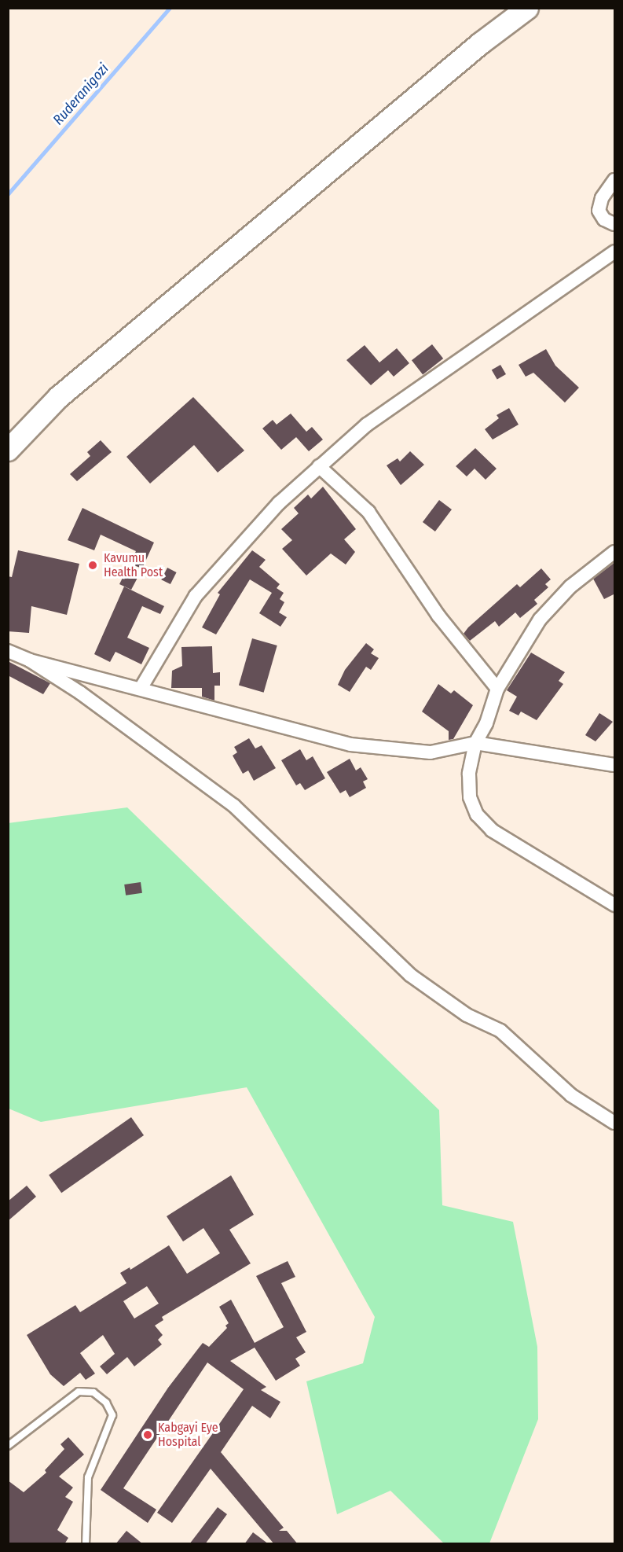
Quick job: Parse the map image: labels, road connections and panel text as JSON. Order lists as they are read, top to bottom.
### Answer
{
  "water": ["Ruderanigozi"],
  "places": ["Kavumu Health Post", "Kabgayi Eye Hospital"]
}
